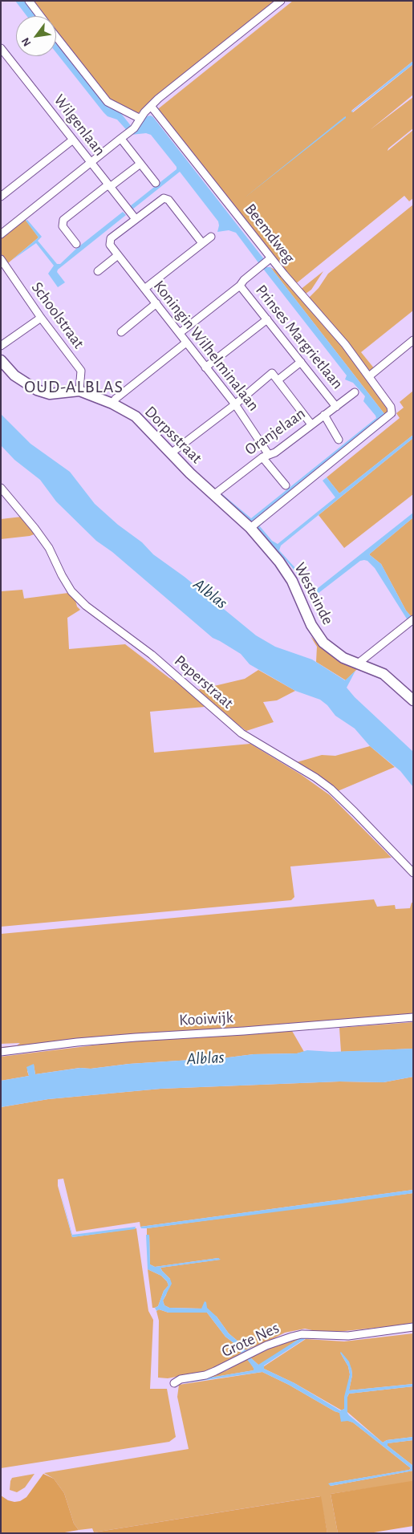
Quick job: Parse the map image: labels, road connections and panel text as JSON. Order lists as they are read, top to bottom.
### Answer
{
  "streets": {
    "street": [
      "Wilgenlaan",
      "Beemdweg",
      "Schoolstraat",
      "Prinses Margrietlaan",
      "Koningin Wilhelminalaan",
      "Oranjelaan",
      "Dorpsstraat",
      "Westeinde",
      "Peperstraat",
      "Kooiwijk",
      "Grote Nes"
    ]
  },
  "crossings": [
    ["Wilgenlaan", "Koningin Wilhelminalaan"],
    ["Beemdweg", "Dorpsstraat"],
    ["Beemdweg", "Westeinde"],
    ["Schoolstraat", "Dorpsstraat"],
    ["Prinses Margrietlaan", "Oranjelaan"],
    ["Koningin Wilhelminalaan", "Oranjelaan"],
    ["Oranjelaan", "Dorpsstraat"],
    ["Dorpsstraat", "Westeinde"]
  ],
  "districts": ["OUD-ALBLAS"],
  "water": ["Alblas"],
  "north": "bottom left"
}
